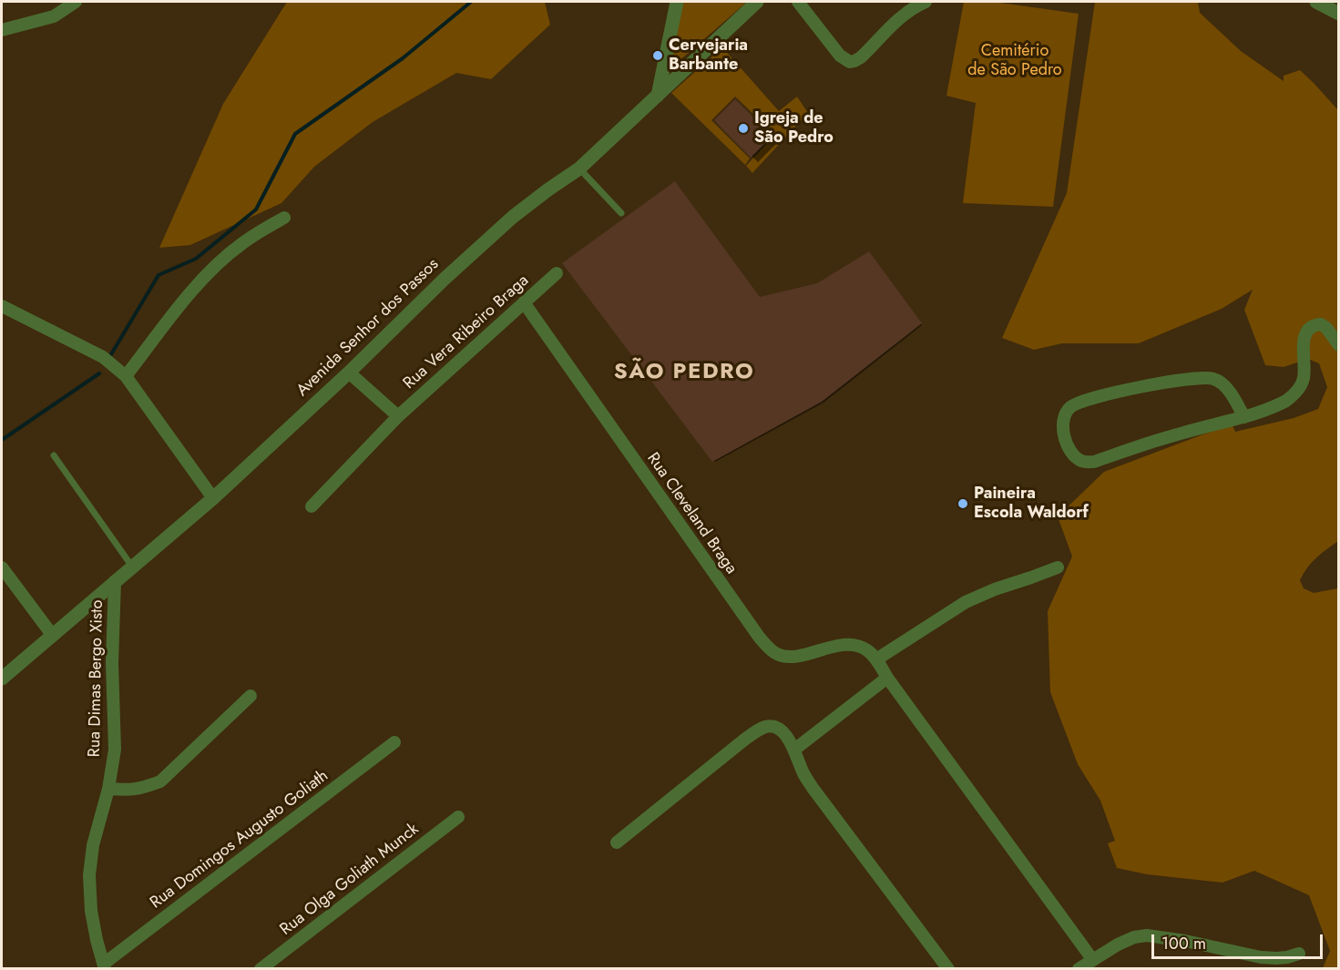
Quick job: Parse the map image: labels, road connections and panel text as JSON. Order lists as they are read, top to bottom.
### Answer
{
  "streets": {
    "street": [
      "Avenida Senhor dos Passos",
      "Rua Vera Ribeiro Braga",
      "Rua Cleveland Braga",
      "Rua Dimas Bergo Xisto",
      "Rua Domingos Augusto Goliath",
      "Rua Olga Goliath Munck"
    ]
  },
  "crossings": [
    ["Avenida Senhor dos Passos", "Rua Dimas Bergo Xisto"],
    ["Rua Vera Ribeiro Braga", "Rua Cleveland Braga"],
    ["Rua Dimas Bergo Xisto", "Rua Domingos Augusto Goliath"]
  ],
  "districts": ["SÃO PEDRO"],
  "parks": ["Cemitério de São Pedro"],
  "places": ["Cervejaria Barbante", "Igreja de São Pedro", "Paineira Escola Waldorf"],
  "scale_bar": "100 m"
}
